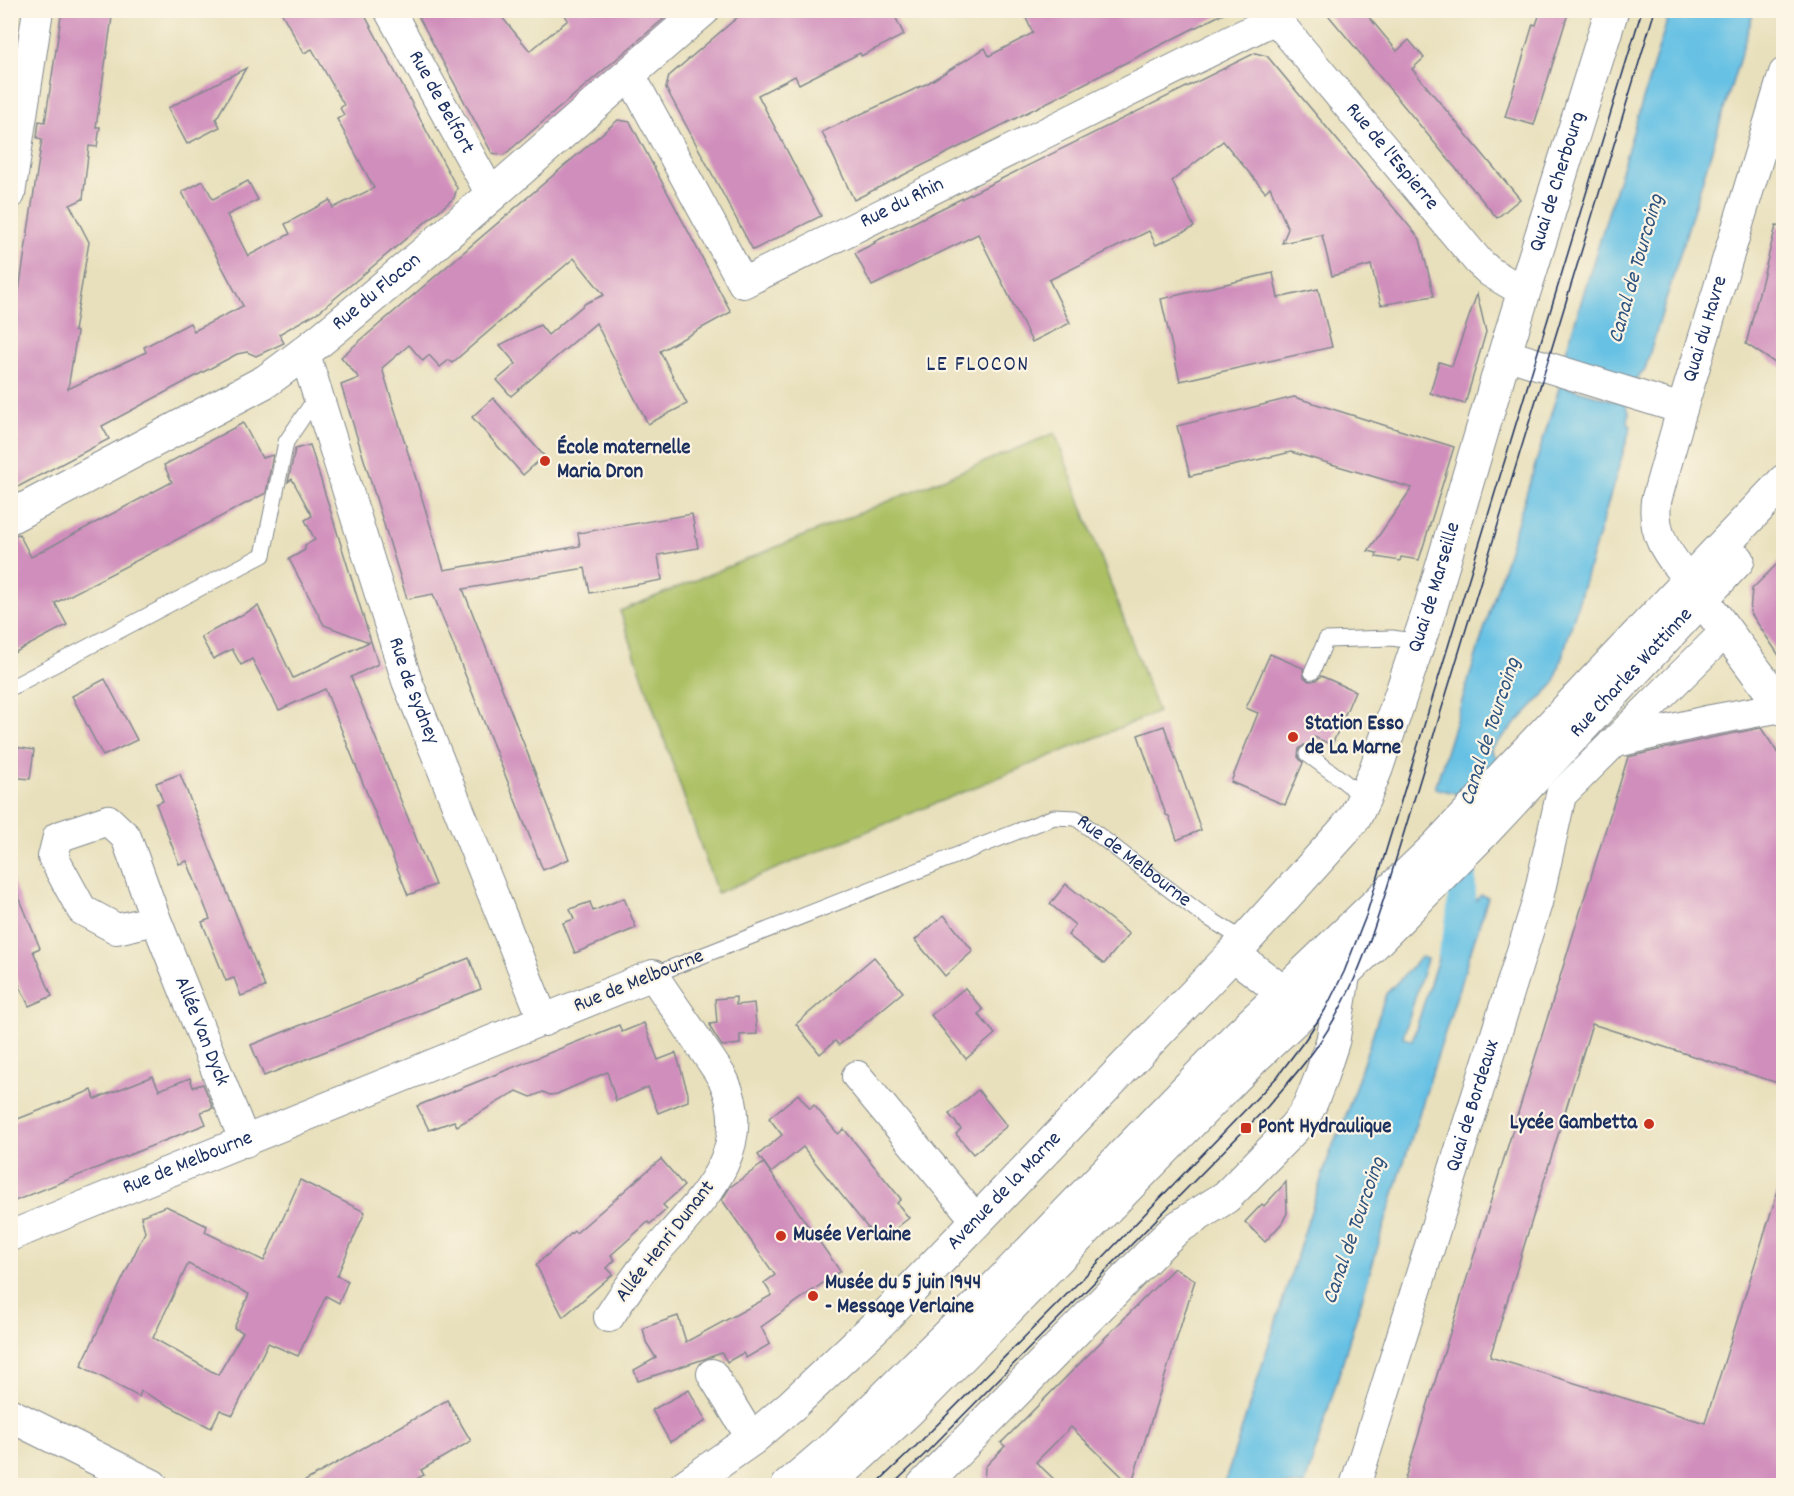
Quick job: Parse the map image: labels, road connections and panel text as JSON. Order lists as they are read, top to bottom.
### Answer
{
  "streets": {
    "main road": [
      "Quai de Cherbourg",
      "Rue du Flocon",
      "Quai de Marseille",
      "Rue Charles Wattinne",
      "Avenue de la Marne"
    ],
    "street": [
      "Rue de Belfort",
      "Rue de l'Espierre",
      "Rue du Rhin",
      "Quai du Havre",
      "Rue de Sydney",
      "Rue de Melbourne",
      "Allée Van Dyck",
      "Quai de Bordeaux",
      "Allée Henri Dunant"
    ]
  },
  "crossings": [
    ["Rue de Belfort", "Rue du Flocon"],
    ["Rue de l'Espierre", "Quai de Cherbourg"],
    ["Rue de l'Espierre", "Rue du Rhin"],
    ["Quai de Cherbourg", "Quai de Marseille"],
    ["Rue du Rhin", "Rue du Flocon"],
    ["Rue du Flocon", "Rue de Sydney"],
    ["Quai du Havre", "Rue Charles Wattinne"],
    ["Quai de Marseille", "Avenue de la Marne"],
    ["Rue de Sydney", "Rue de Melbourne"],
    ["Rue de Melbourne", "Allée Van Dyck"],
    ["Rue de Melbourne", "Avenue de la Marne"],
    ["Rue de Melbourne", "Allée Henri Dunant"]
  ],
  "districts": ["LE FLOCON"],
  "water": ["Canal de Tourcoing"],
  "places": {
    "other": [
      "École maternelle Maria Dron",
      "Station Esso de La Marne",
      "Lycée Gambetta",
      "Musée Verlaine",
      "Musée du 5 juin 1944 - Message Verlaine"
    ],
    "transit": ["Pont Hydraulique"]
  }
}
